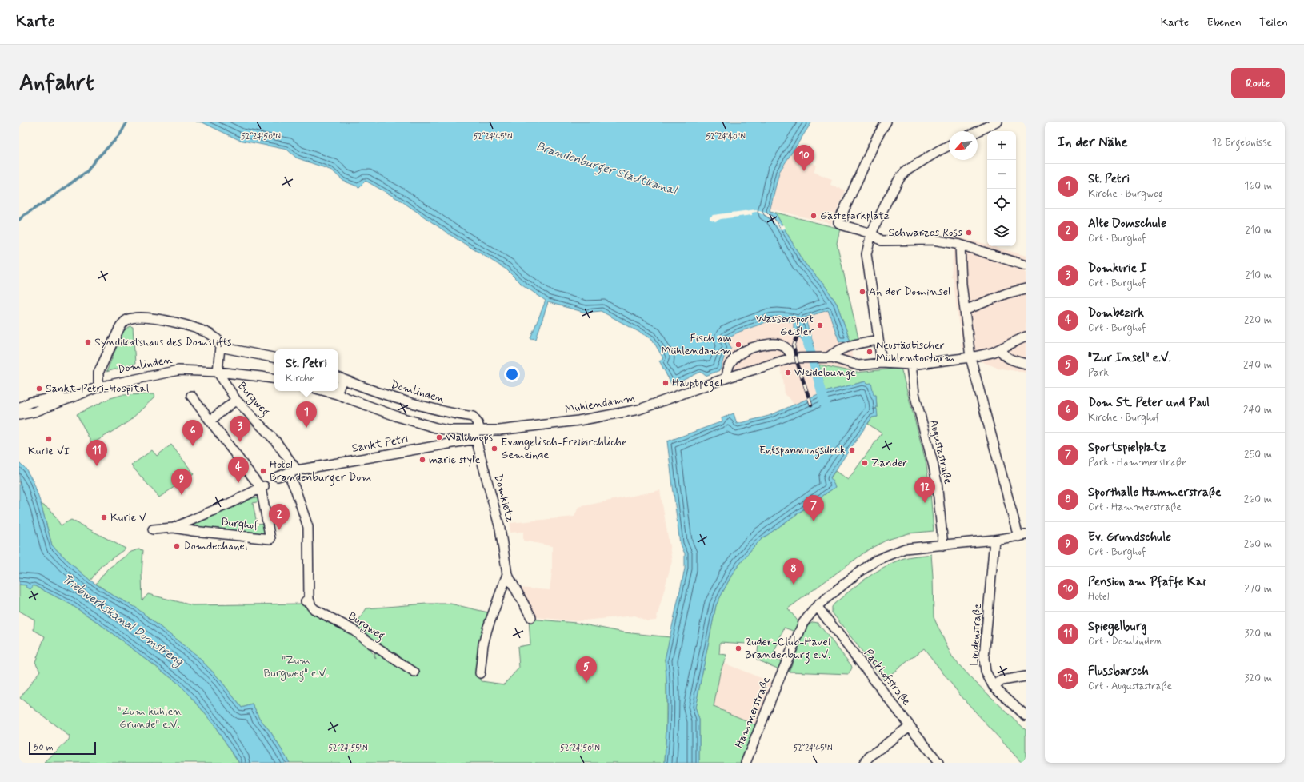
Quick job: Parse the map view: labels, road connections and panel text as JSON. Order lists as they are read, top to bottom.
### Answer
{
  "streets": {
    "street": [
      "Domlinden",
      "Burgweg",
      "Mühlendamm",
      "Sankt Petri",
      "Augustastraße",
      "Domkietz",
      "Burghof",
      "Lindenstraße",
      "Packhofstraße",
      "Hammerstraße"
    ]
  },
  "crossings": [
    ["Domlinden", "Burgweg"],
    ["Domlinden", "Mühlendamm"],
    ["Domlinden", "Domkietz"],
    ["Burgweg", "Sankt Petri"],
    ["Mühlendamm", "Augustastraße"],
    ["Mühlendamm", "Domkietz"],
    ["Sankt Petri", "Domkietz"],
    ["Augustastraße", "Hammerstraße"],
    ["Lindenstraße", "Hammerstraße"],
    ["Packhofstraße", "Hammerstraße"]
  ],
  "water": ["Brandenburger Stadtkanal", "Triebwerkskanal Domstreng"],
  "parks": ["\"Zum Burgweg\" e.V.", "\"Zum kühlen Grunde\" e.V."],
  "places": [
    "Gästeparkplatz",
    "Schwarzes Ross",
    "An der Dominsel",
    "Wassersport Geisler",
    "Syndikatshaus des Domstifts",
    "Fisch am Mühlendamm",
    "Neustädtischer Mühlentorturm",
    "Weidelounge",
    "Hauptpegel",
    "Sankt-Petri-Hospital",
    "Waldmops",
    "Kurie VI",
    "Evangelisch-Freikirchliche Gemeinde",
    "Entspannungsdeck",
    "marie style",
    "Zander",
    "Hotel Brandenburger Dom",
    "Kurie V",
    "Domdechanel",
    "Ruder-Club-Havel Brandenburg e.V."
  ],
  "scale_bar": "50 m",
  "north": "bottom left",
  "page": {
    "header": "Karte",
    "nav": ["Karte", "Ebenen", "Teilen"],
    "buttons": "Route",
    "title": "Anfahrt",
    "heading": ["In der Nähe", "12 Ergebnisse"],
    "map_buttons": ["+", "−"],
    "pins": [
      "10",
      "1",
      "3",
      "6",
      "11",
      "4",
      "9",
      "12",
      "7",
      "2",
      "8",
      "5"
    ],
    "list": [
      {
        "mark": "1",
        "name": "St. Petri",
        "note": "Kirche · Burgweg",
        "value": "160 m"
      },
      {
        "mark": "2",
        "name": "Alte Domschule",
        "note": "Ort · Burghof",
        "value": "210 m"
      },
      {
        "mark": "3",
        "name": "Domkurie I",
        "note": "Ort · Burghof",
        "value": "210 m"
      },
      {
        "mark": "4",
        "name": "Dombezirk",
        "note": "Ort · Burghof",
        "value": "220 m"
      },
      {
        "mark": "5",
        "name": "\"Zur Insel\" e.V.",
        "note": "Park",
        "value": "240 m"
      },
      {
        "mark": "6",
        "name": "Dom St. Peter und Paul",
        "note": "Kirche · Burghof",
        "value": "240 m"
      },
      {
        "mark": "7",
        "name": "Sportspielplatz",
        "note": "Park · Hammerstraße",
        "value": "250 m"
      },
      {
        "mark": "8",
        "name": "Sporthalle Hammerstraße",
        "note": "Ort · Hammerstraße",
        "value": "260 m"
      },
      {
        "mark": "9",
        "name": "Ev. Grundschule",
        "note": "Ort · Burghof",
        "value": "260 m"
      },
      {
        "mark": "10",
        "name": "Pension am Pfaffe Kai",
        "note": "Hotel",
        "value": "270 m"
      },
      {
        "mark": "11",
        "name": "Spiegelburg",
        "note": "Ort · Domlinden",
        "value": "320 m"
      },
      {
        "mark": "12",
        "name": "Flussbarsch",
        "note": "Ort · Augustastraße",
        "value": "320 m"
      }
    ],
    "popup": ["St. Petri", "Kirche"],
    "scale": "50 m"
  },
  "coordinates": [
    "52°24'50\"N",
    "52°24'45\"N",
    "52°24'40\"N",
    "52°24'55\"N"
  ]
}
